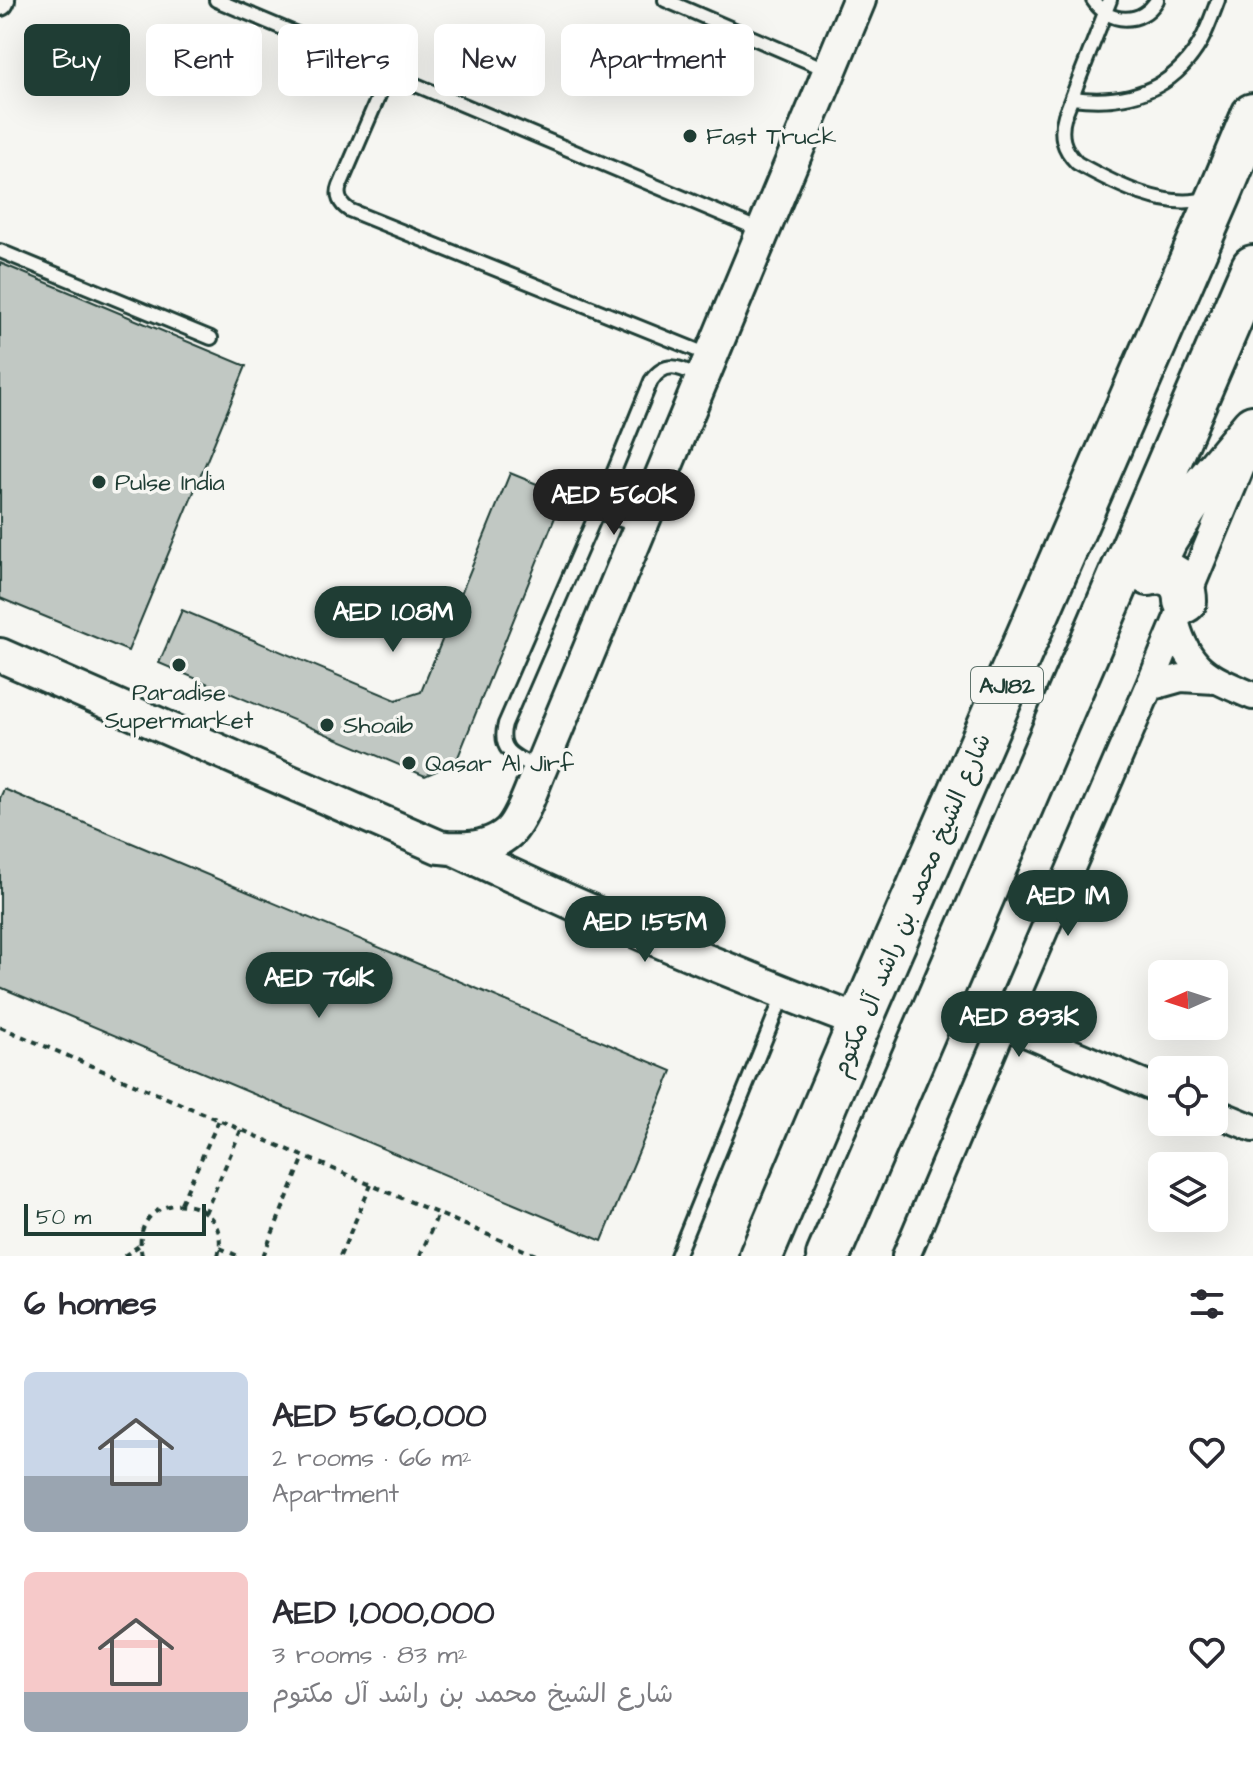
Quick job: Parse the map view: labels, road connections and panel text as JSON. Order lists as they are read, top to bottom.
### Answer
{
  "streets": {
    "highway": ["AJ182", "شارع الشيخ محمد بن راشد آل مكتوم"]
  },
  "places": [
    "Fast Truck",
    "Pulse India",
    "Paradise Supermarket",
    "Shoaib",
    "Qasar Al Jirf"
  ],
  "scale_bar": "50 m",
  "north": "left",
  "page": {
    "chip": [
      "Buy",
      "Rent",
      "Filters",
      "New",
      "Apartment"
    ],
    "price": [
      "AED 560K",
      "AED 1.08M",
      "AED 1M",
      "AED 1.55M",
      "AED 761K",
      "AED 893K"
    ],
    "scale": "50 m",
    "heading": "6 homes",
    "list": [
      {
        "name": "AED 560,000",
        "note": "2 rooms · 66 m² · Apartment"
      },
      {
        "name": "AED 1,000,000",
        "note": "3 rooms · 83 m² · شارع الشيخ محمد بن راشد آل مكتوم"
      }
    ]
  }
}
